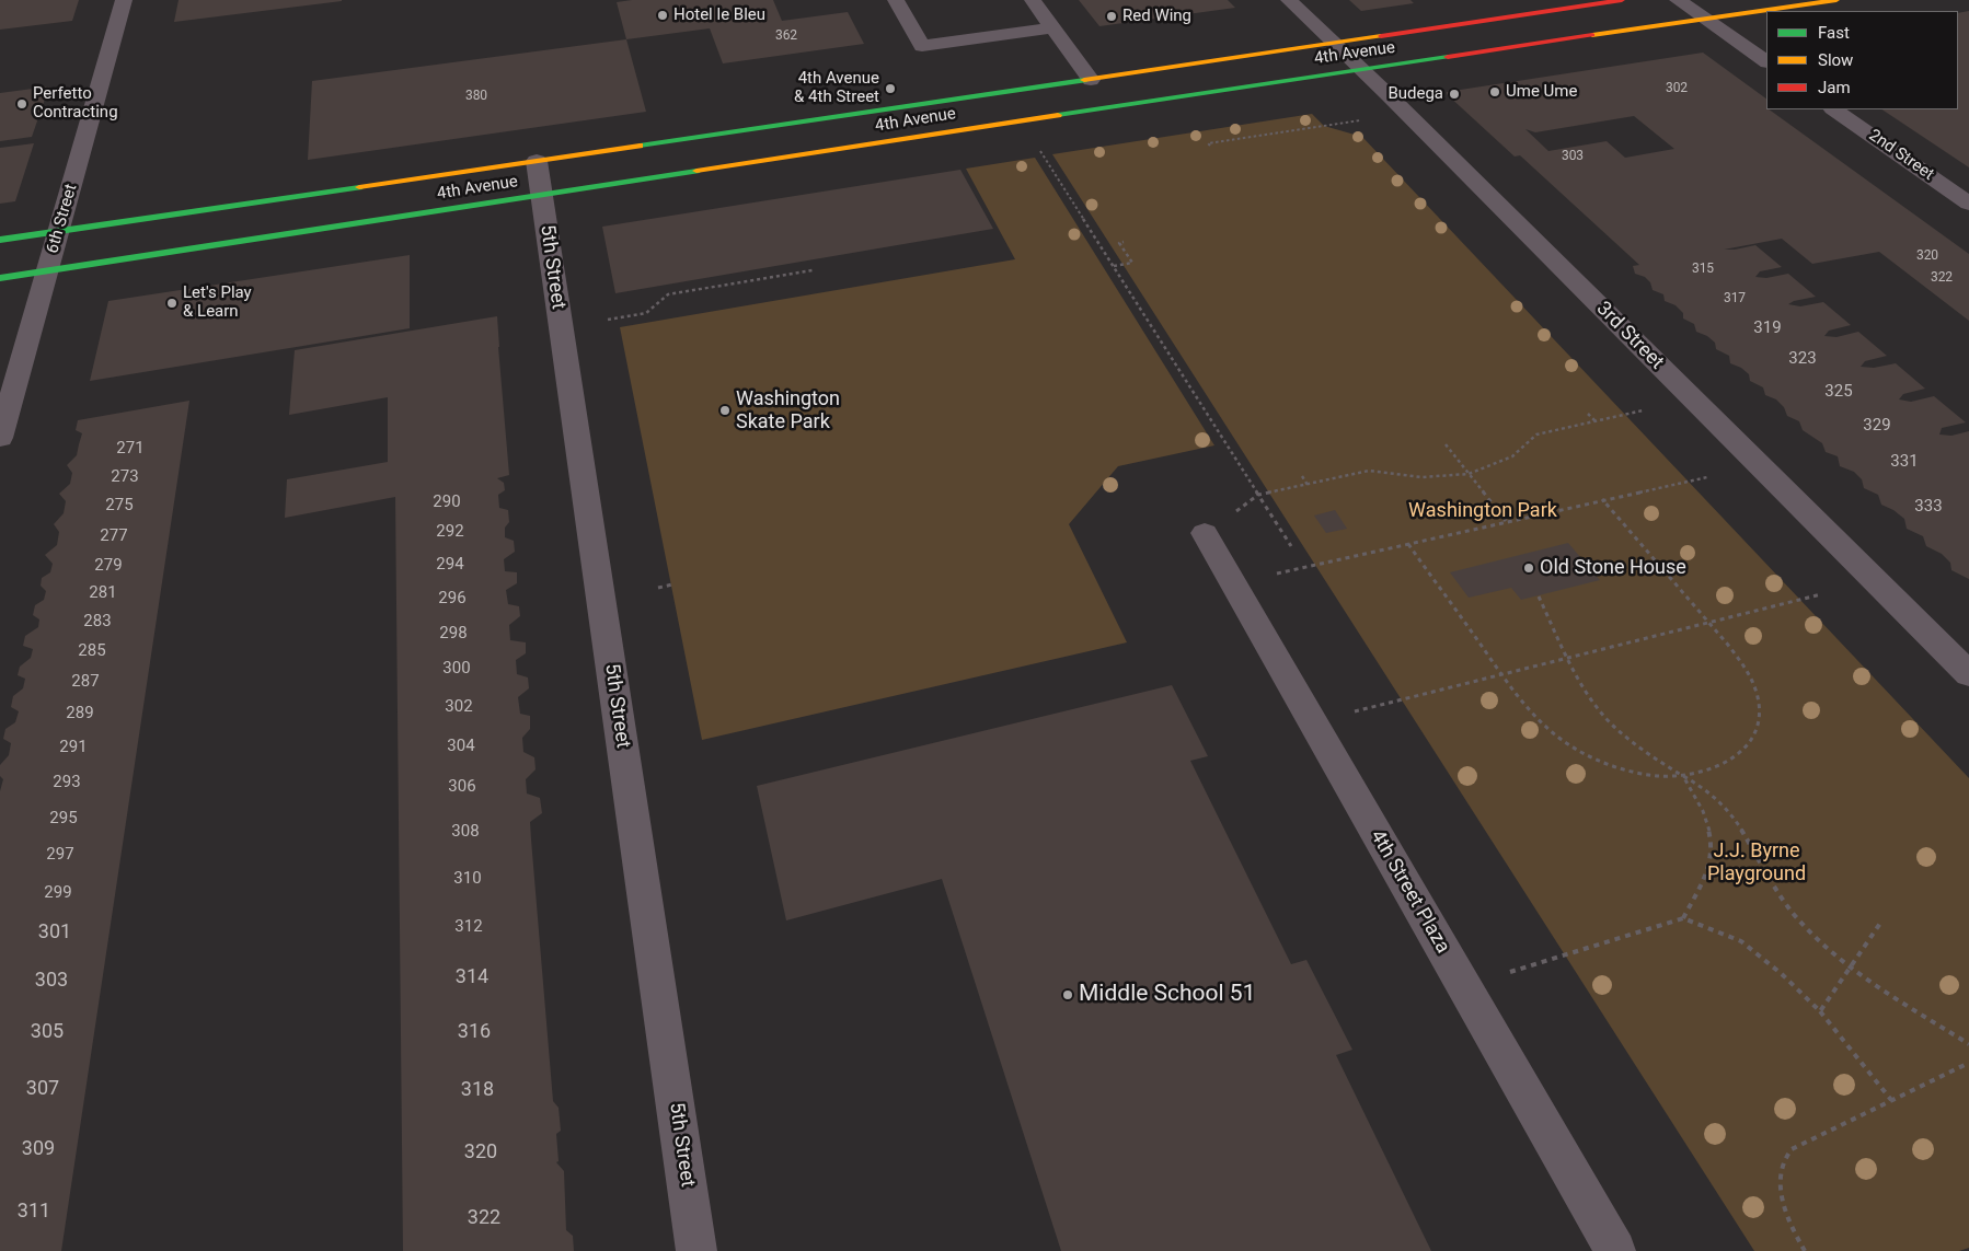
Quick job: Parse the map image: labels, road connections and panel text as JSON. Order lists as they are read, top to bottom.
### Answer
{
  "streets": {
    "main road": ["4th Avenue"],
    "street": [
      "2nd Street",
      "6th Street",
      "5th Street",
      "3rd Street",
      "4th Street Plaza"
    ]
  },
  "crossings": [
    ["4th Avenue", "6th Street"],
    ["4th Avenue", "5th Street"],
    ["4th Avenue", "3rd Street"]
  ],
  "parks": ["Washington Park", "J.J. Byrne Playground"],
  "places": [
    "Hotel le Bleu",
    "Red Wing",
    "4th Avenue & 4th Street",
    "Ume Ume",
    "Budega",
    "Perfetto Contracting",
    "Let's Play & Learn",
    "Washington Skate Park",
    "Old Stone House",
    "Middle School 51"
  ],
  "house_numbers": [
    "362",
    "302",
    "380",
    "303",
    "320",
    "315",
    "322",
    "317",
    "319",
    "323",
    "325",
    "329",
    "271",
    "331",
    "273",
    "290",
    "275",
    "333",
    "292",
    "277",
    "294",
    "279",
    "281",
    "296",
    "283",
    "298",
    "285",
    "300",
    "287",
    "302",
    "289",
    "304",
    "291",
    "293",
    "306",
    "295",
    "308",
    "297",
    "310",
    "299",
    "312",
    "301",
    "314",
    "303",
    "305",
    "316",
    "307",
    "318",
    "309",
    "320",
    "311",
    "322"
  ],
  "legend": ["Fast", "Slow", "Jam"]
}
